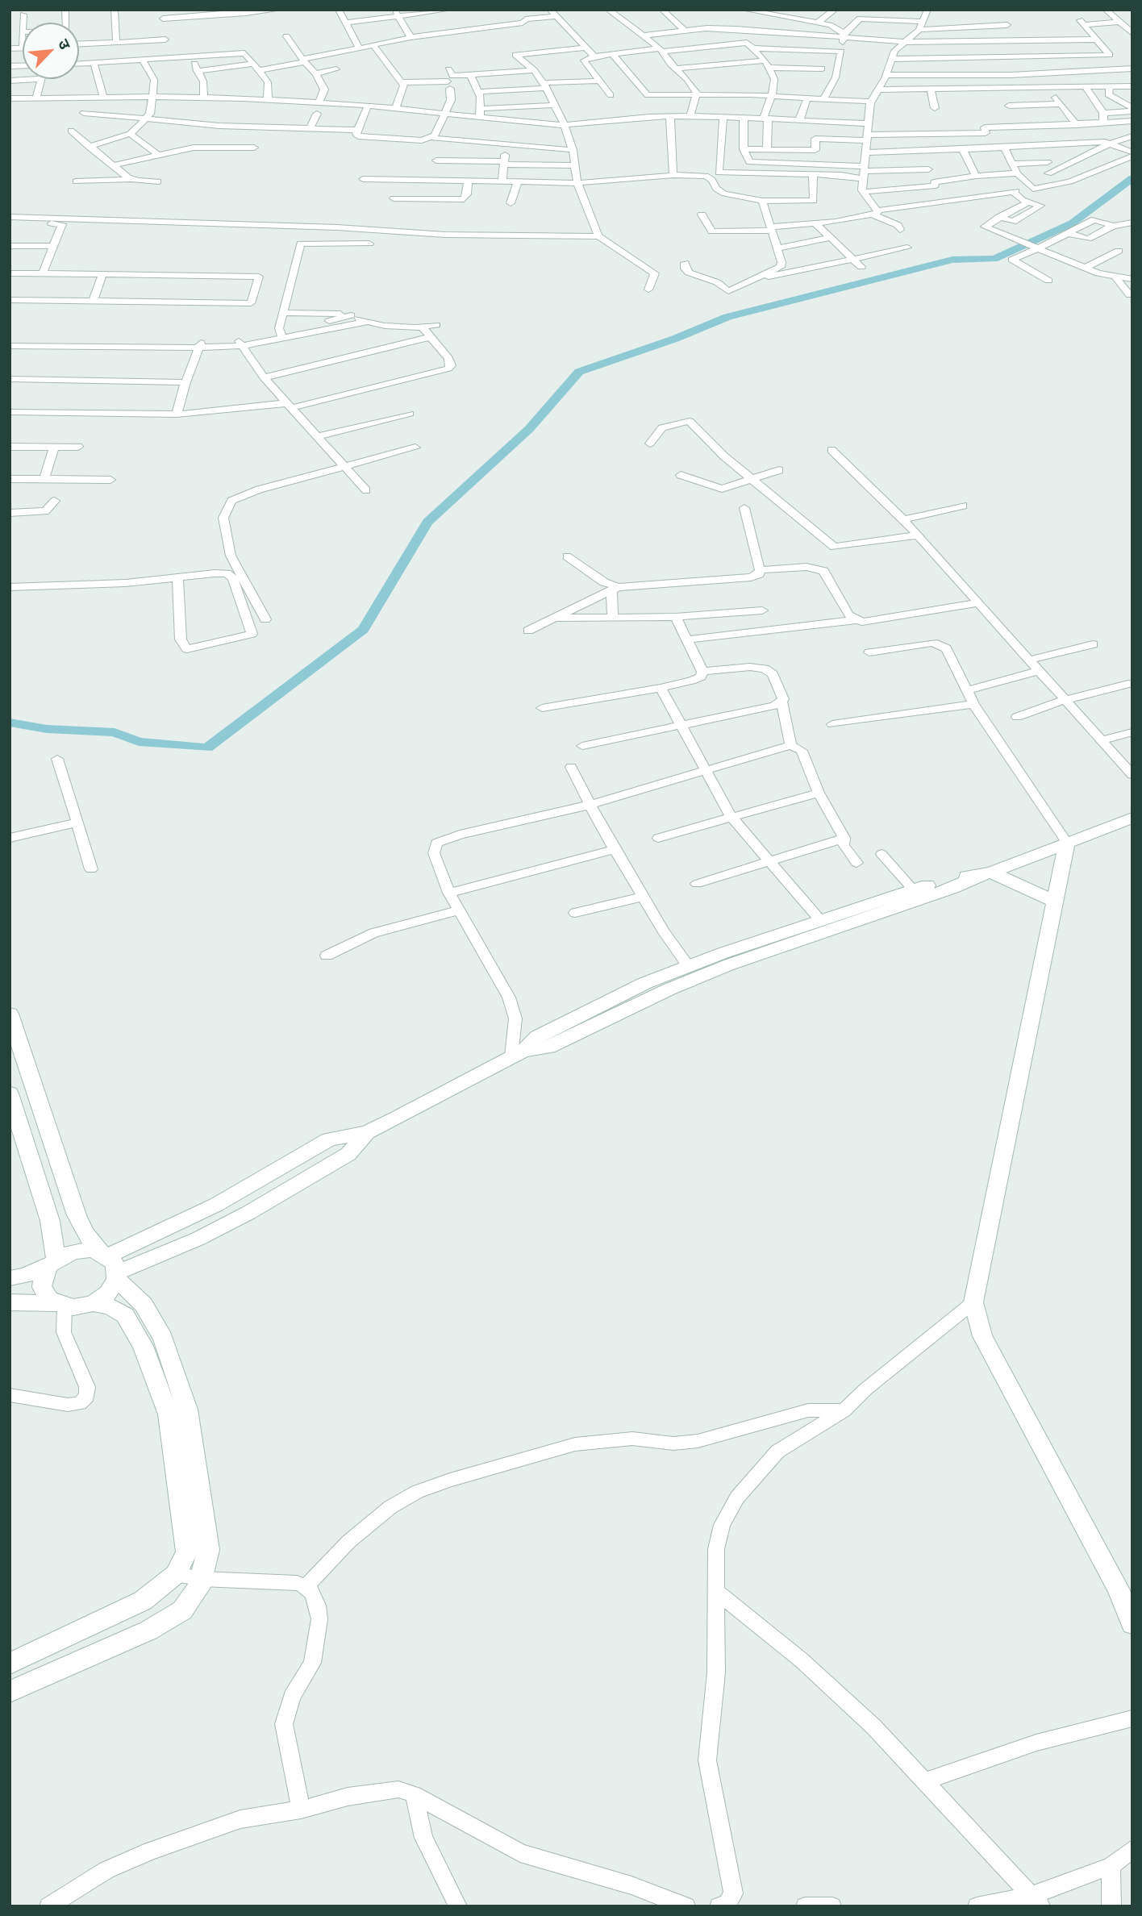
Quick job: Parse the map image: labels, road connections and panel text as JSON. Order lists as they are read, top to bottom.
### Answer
{
  "north": "top right"
}
